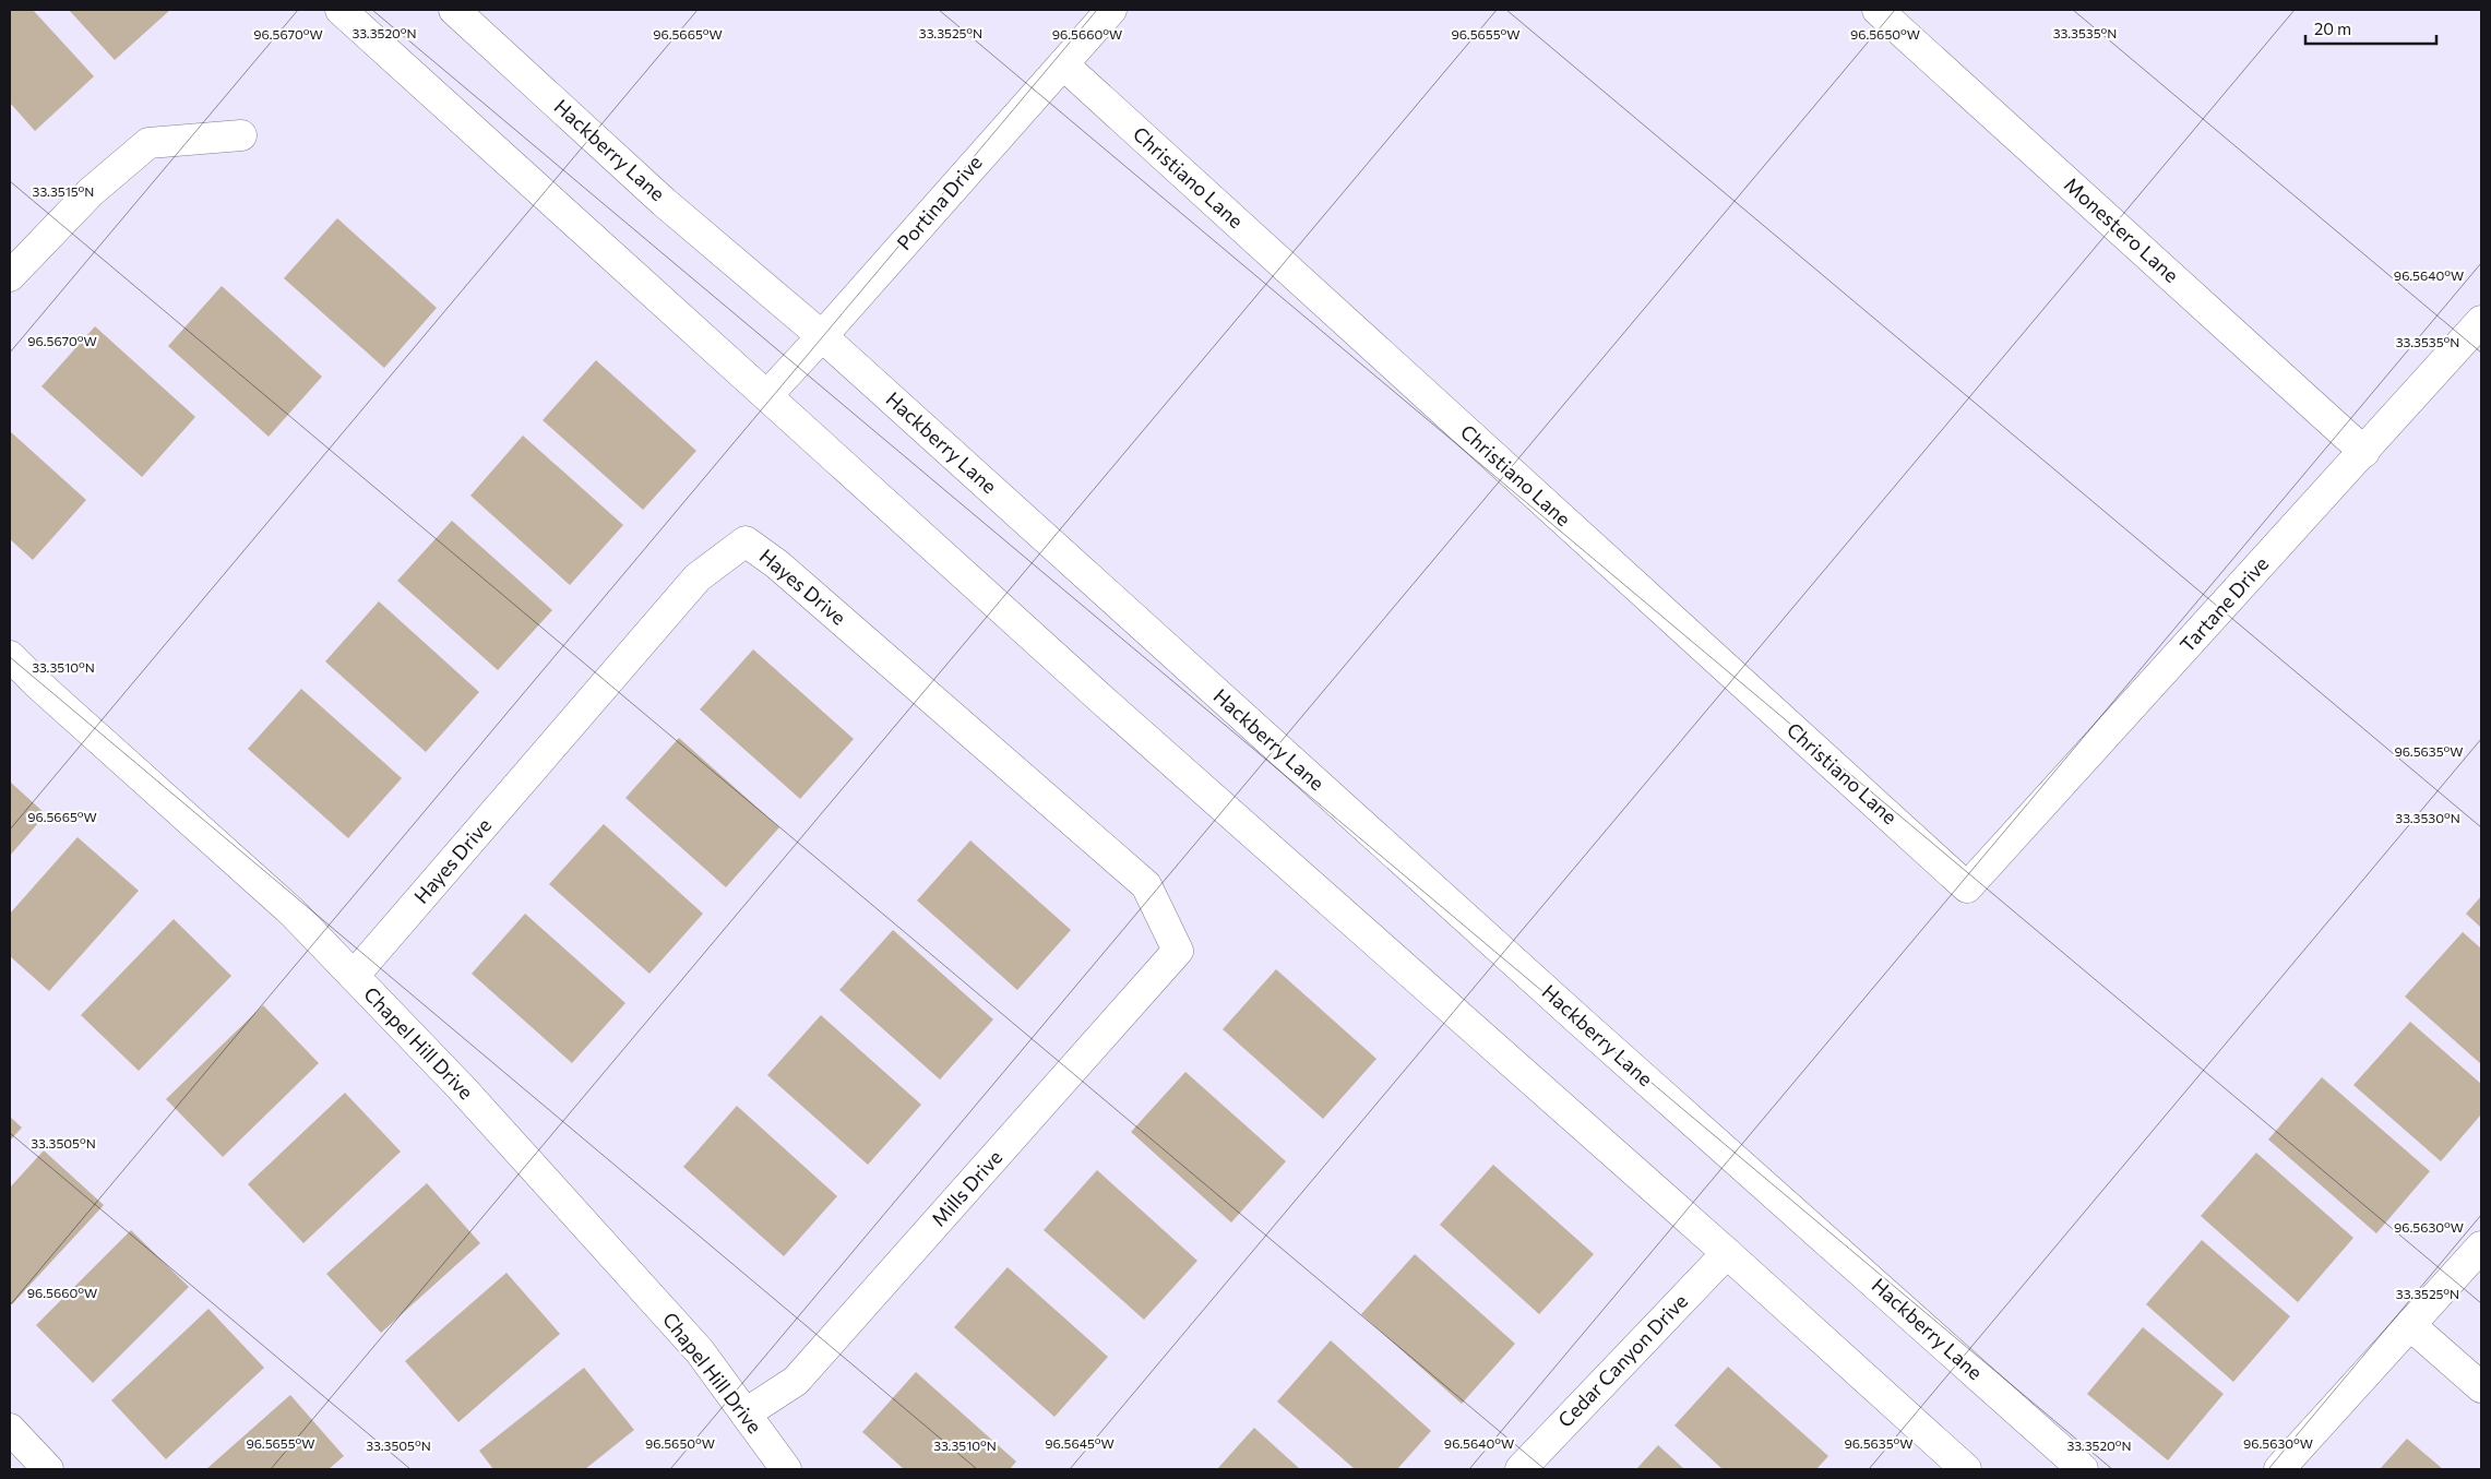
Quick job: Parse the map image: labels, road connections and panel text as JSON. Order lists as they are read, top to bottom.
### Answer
{
  "streets": {
    "street": [
      "Hackberry Lane",
      "Christiano Lane",
      "Portina Drive",
      "Monestero Lane",
      "Hayes Drive",
      "Tartane Drive",
      "Chapel Hill Drive",
      "Mills Drive",
      "Cedar Canyon Drive"
    ]
  },
  "crossings": [
    ["Hackberry Lane", "Portina Drive"],
    ["Christiano Lane", "Portina Drive"],
    ["Christiano Lane", "Tartane Drive"],
    ["Monestero Lane", "Tartane Drive"],
    ["Hayes Drive", "Chapel Hill Drive"],
    ["Hayes Drive", "Mills Drive"],
    ["Chapel Hill Drive", "Mills Drive"]
  ],
  "scale_bar": "20 m",
  "coordinates": [
    "33.3520°N",
    "33.3525°N",
    "33.3535°N",
    "96.5670°W",
    "96.5665°W",
    "96.5660°W",
    "96.5655°W",
    "96.5650°W",
    "33.3515°N",
    "96.5640°W",
    "33.3510°N",
    "96.5635°W",
    "33.3530°N",
    "33.3505°N",
    "96.5630°W",
    "96.5645°W"
  ]
}
